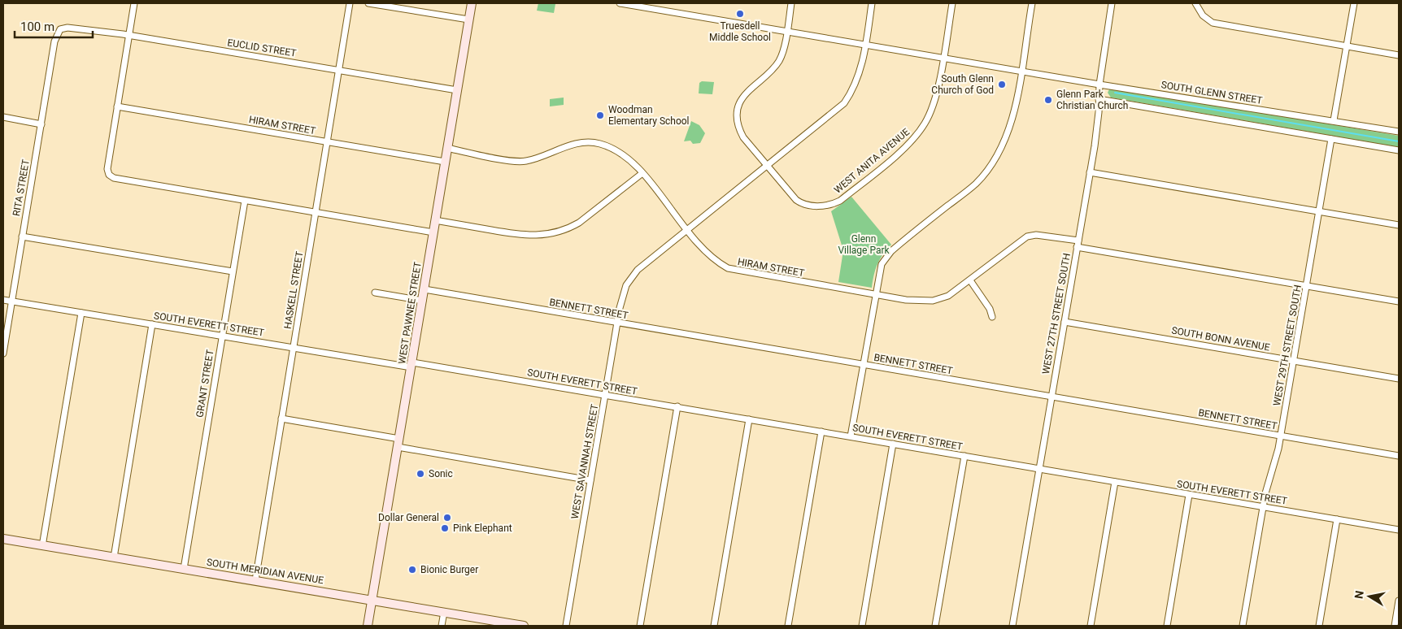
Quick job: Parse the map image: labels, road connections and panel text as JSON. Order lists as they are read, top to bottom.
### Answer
{
  "streets": {
    "main road": ["WEST PAWNEE STREET", "SOUTH MERIDIAN AVENUE"],
    "street": [
      "EUCLID STREET",
      "SOUTH GLENN STREET",
      "HIRAM STREET",
      "WEST ANITA AVENUE",
      "RITA STREET",
      "HASKELL STREET",
      "BENNETT STREET",
      "WEST 27TH STREET SOUTH",
      "SOUTH EVERETT STREET",
      "SOUTH BONN AVENUE",
      "WEST 29TH STREET SOUTH",
      "GRANT STREET",
      "WEST SAVANNAH STREET"
    ]
  },
  "crossings": [
    ["EUCLID STREET", "RITA STREET"],
    ["EUCLID STREET", "HASKELL STREET"],
    ["EUCLID STREET", "WEST PAWNEE STREET"],
    ["SOUTH GLENN STREET", "WEST ANITA AVENUE"],
    ["SOUTH GLENN STREET", "WEST 27TH STREET SOUTH"],
    ["SOUTH GLENN STREET", "WEST SAVANNAH STREET"],
    ["HIRAM STREET", "HASKELL STREET"],
    ["HIRAM STREET", "WEST PAWNEE STREET"],
    ["HIRAM STREET", "WEST 27TH STREET SOUTH"],
    ["HIRAM STREET", "WEST SAVANNAH STREET"],
    ["WEST ANITA AVENUE", "WEST SAVANNAH STREET"],
    ["RITA STREET", "SOUTH EVERETT STREET"],
    ["HASKELL STREET", "SOUTH EVERETT STREET"],
    ["HASKELL STREET", "SOUTH MERIDIAN AVENUE"],
    ["BENNETT STREET", "WEST PAWNEE STREET"],
    ["BENNETT STREET", "WEST 27TH STREET SOUTH"],
    ["BENNETT STREET", "WEST 29TH STREET SOUTH"],
    ["BENNETT STREET", "WEST SAVANNAH STREET"],
    ["WEST PAWNEE STREET", "SOUTH EVERETT STREET"],
    ["WEST PAWNEE STREET", "SOUTH MERIDIAN AVENUE"],
    ["WEST 27TH STREET SOUTH", "SOUTH EVERETT STREET"],
    ["WEST 27TH STREET SOUTH", "SOUTH BONN AVENUE"],
    ["SOUTH EVERETT STREET", "WEST 29TH STREET SOUTH"],
    ["SOUTH EVERETT STREET", "GRANT STREET"],
    ["SOUTH EVERETT STREET", "WEST SAVANNAH STREET"],
    ["SOUTH BONN AVENUE", "WEST 29TH STREET SOUTH"],
    ["GRANT STREET", "SOUTH MERIDIAN AVENUE"]
  ],
  "parks": ["Glenn Village Park"],
  "places": [
    "Truesdell Middle School",
    "South Glenn Church of God",
    "Glenn Park Christian Church",
    "Woodman Elementary School",
    "Sonic",
    "Dollar General",
    "Pink Elephant",
    "Bionic Burger"
  ],
  "scale_bar": "100 m",
  "north": "left"
}
